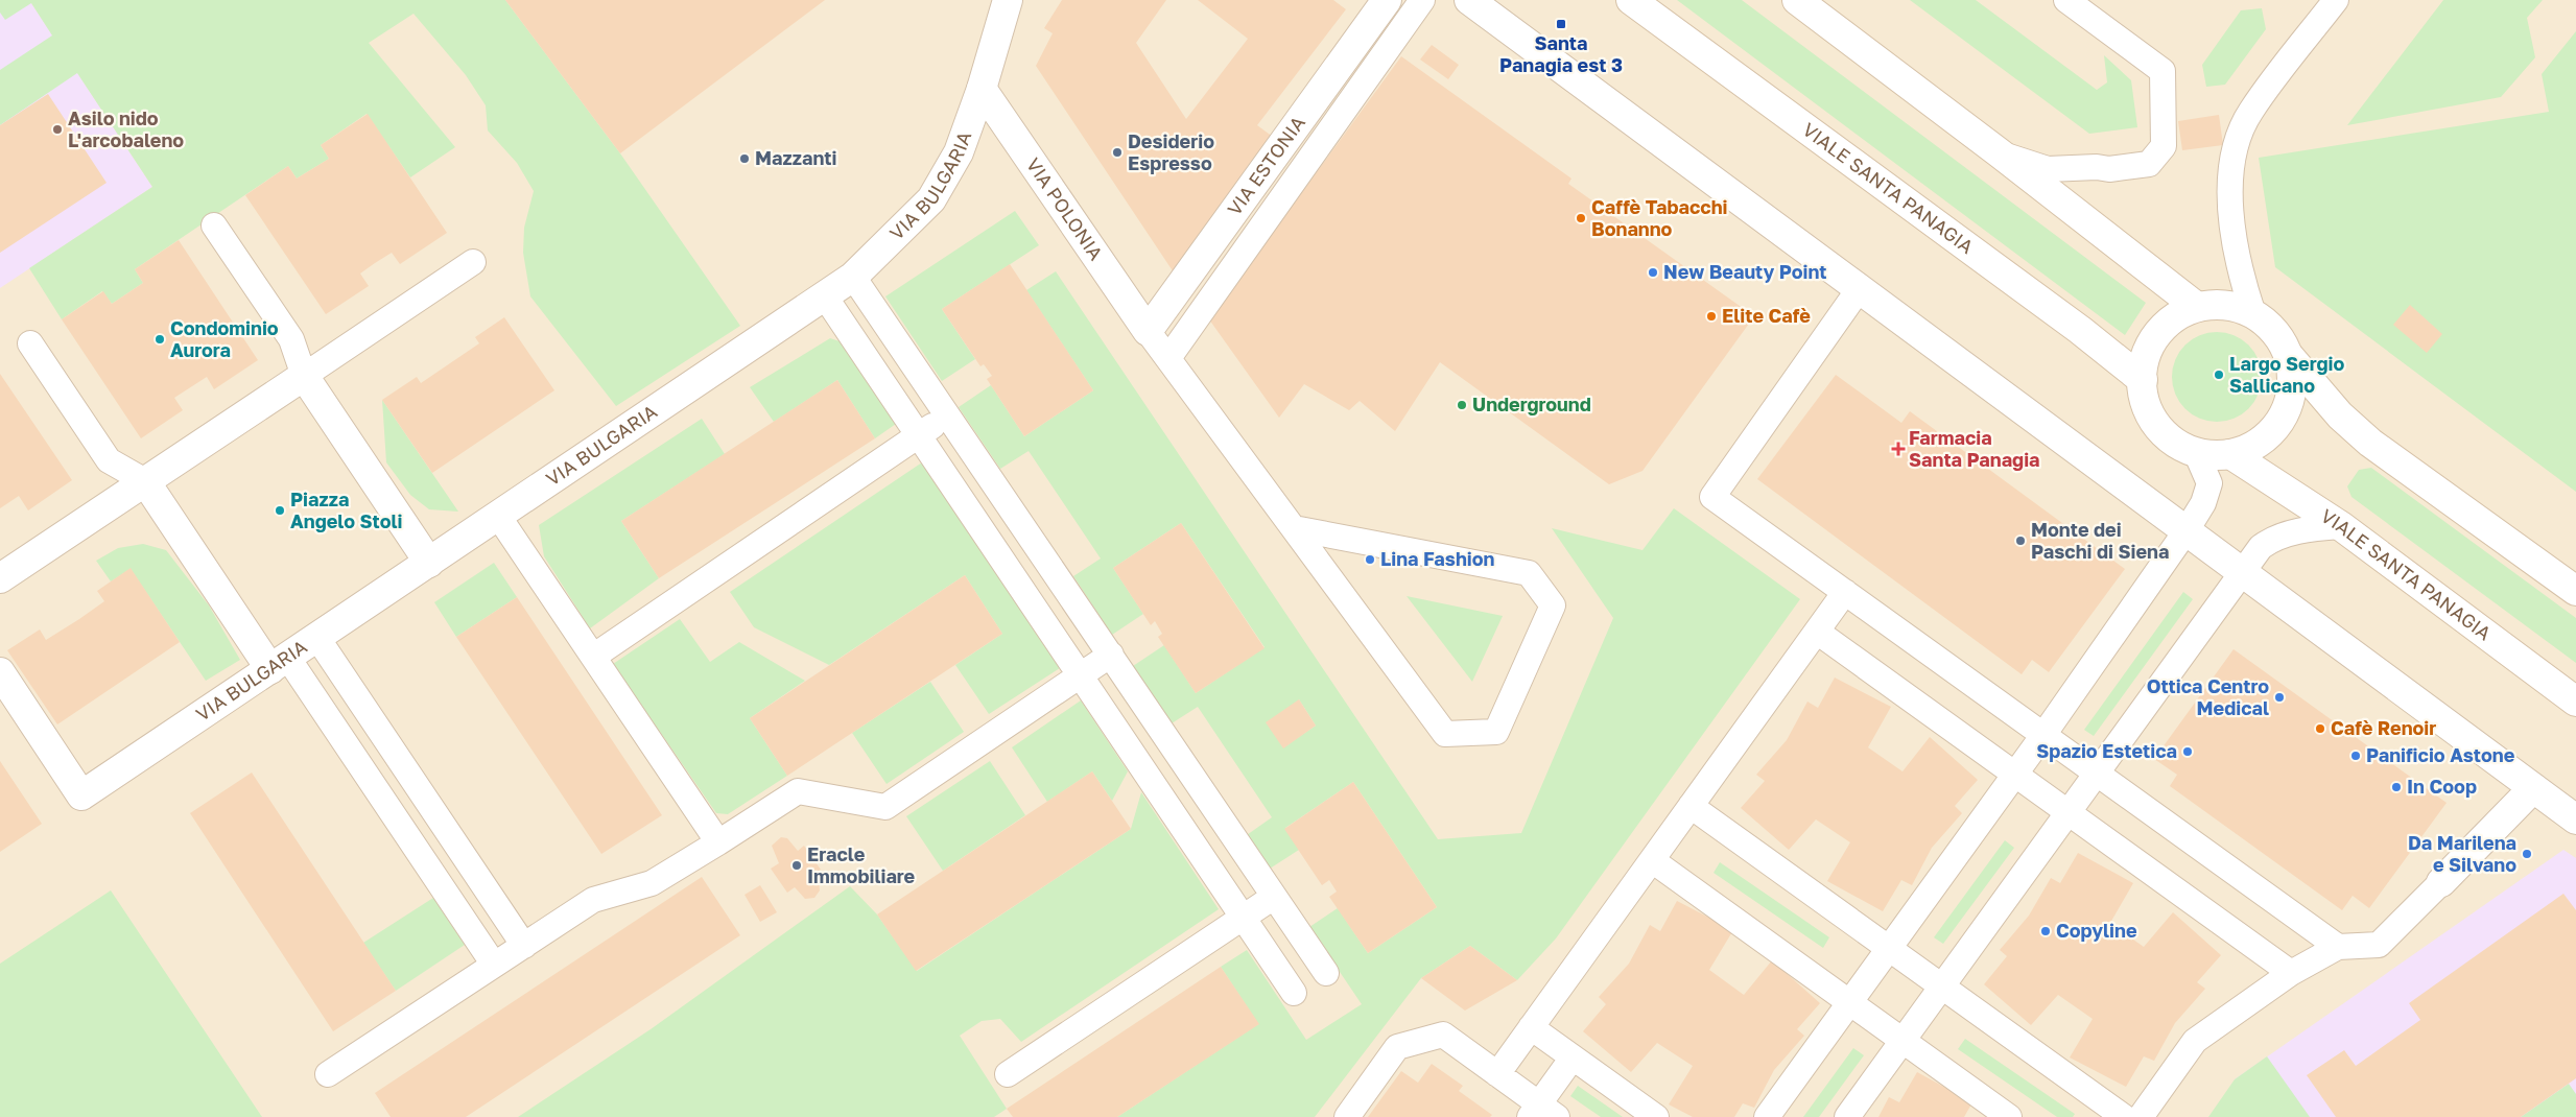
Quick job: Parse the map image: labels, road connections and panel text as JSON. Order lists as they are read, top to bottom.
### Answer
{
  "streets": {
    "street": [
      "VIA ESTONIA",
      "VIA BULGARIA",
      "VIALE SANTA PANAGIA",
      "VIA POLONIA"
    ]
  },
  "crossings": [
    ["VIA ESTONIA", "VIA POLONIA"],
    ["VIA BULGARIA", "VIA POLONIA"]
  ],
  "places": {
    "transit": ["Santa Panagia est 3"],
    "other": [
      "Asilo nido L'arcobaleno",
      "Desiderio Espresso",
      "Mazzanti",
      "Caffè Tabacchi Bonanno",
      "New Beauty Point",
      "Elite Cafè",
      "Condominio Aurora",
      "Largo Sergio Sallicano",
      "Underground",
      "Piazza Angelo Stoli",
      "Monte dei Paschi di Siena",
      "Lina Fashion",
      "Ottica Centro Medical",
      "Cafè Renoir",
      "Spazio Estetica",
      "Panificio Astone",
      "In Coop",
      "Da Marilena e Silvano",
      "Eracle Immobiliare",
      "Copyline"
    ],
    "health": ["Farmacia Santa Panagia"]
  }
}
